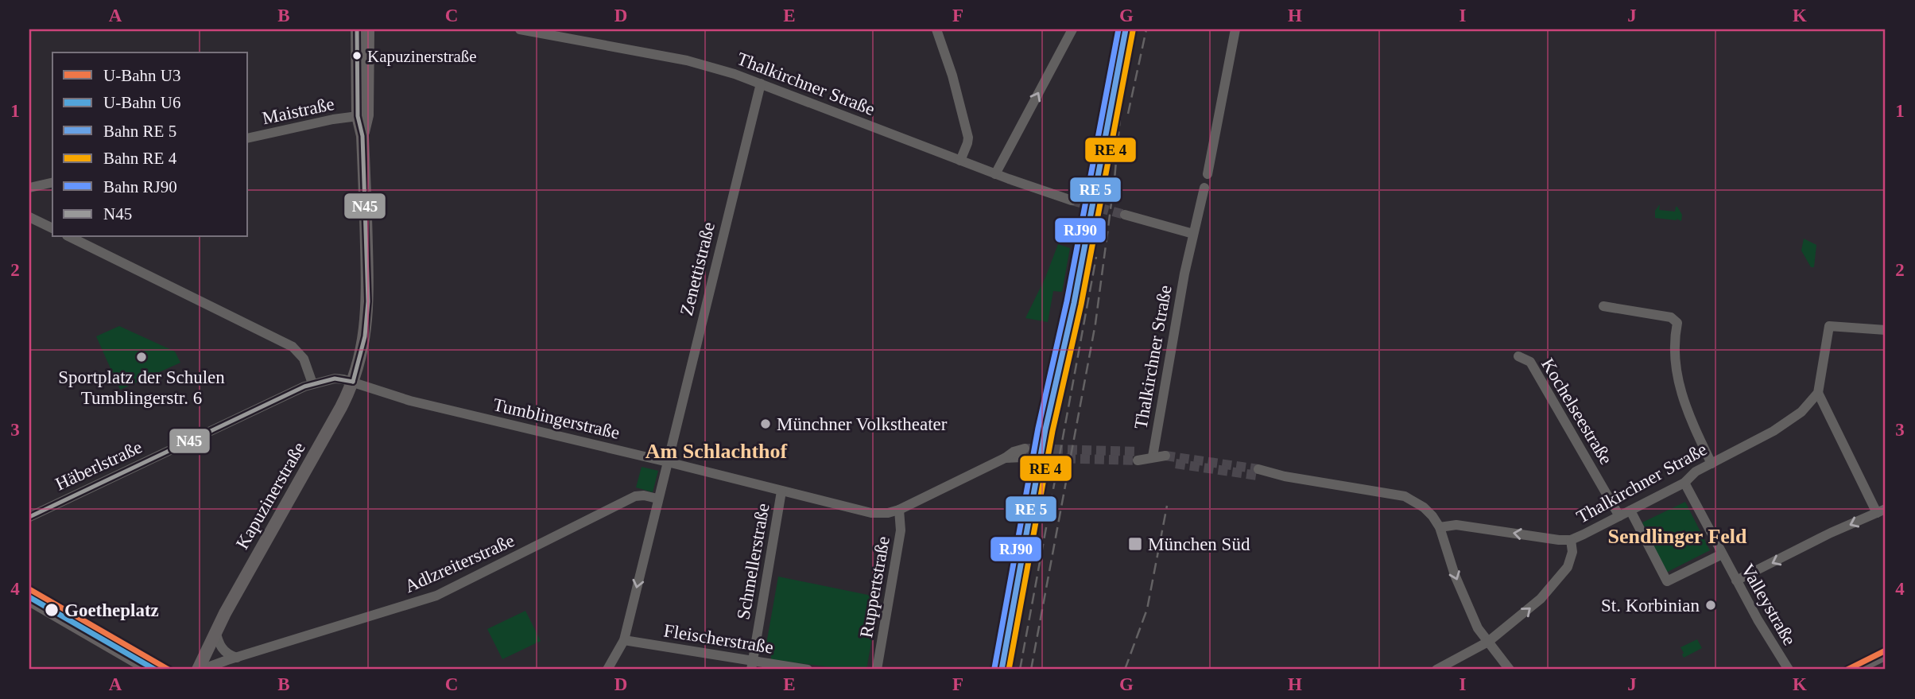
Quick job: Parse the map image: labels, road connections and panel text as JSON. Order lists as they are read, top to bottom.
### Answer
{
  "streets": {
    "main road": ["Kapuzinerstraße"],
    "street": [
      "Thalkirchner Straße",
      "Maistraße",
      "Zenettistraße",
      "Kochelseestraße",
      "Tumblingerstraße",
      "Häberlstraße",
      "Schmellerstraße",
      "Adlzreiterstraße",
      "Ruppertstraße",
      "Valleystraße",
      "Fleischerstraße"
    ]
  },
  "crossings": [
    ["Thalkirchner Straße", "Zenettistraße"],
    ["Thalkirchner Straße", "Kochelseestraße"],
    ["Thalkirchner Straße", "Valleystraße"],
    ["Maistraße", "Kapuzinerstraße"],
    ["Zenettistraße", "Tumblingerstraße"],
    ["Zenettistraße", "Adlzreiterstraße"],
    ["Tumblingerstraße", "Häberlstraße"],
    ["Tumblingerstraße", "Kapuzinerstraße"],
    ["Tumblingerstraße", "Schmellerstraße"],
    ["Tumblingerstraße", "Ruppertstraße"],
    ["Kapuzinerstraße", "Adlzreiterstraße"],
    ["Schmellerstraße", "Fleischerstraße"]
  ],
  "districts": ["Am Schlachthof", "Sendlinger Feld"],
  "places": {
    "other": [
      "Kapuzinerstraße",
      "Sportplatz der Schulen Tumblingerstr. 6",
      "Münchner Volkstheater",
      "St. Korbinian",
      "Goetheplatz"
    ],
    "transit": ["München Süd"]
  },
  "lines": [
    "rail line RJ90",
    "transit line N45",
    "metro line U3",
    "metro line U6"
  ],
  "legend": [
    "U-Bahn U3",
    "U-Bahn U6",
    "Bahn RE 5",
    "Bahn RE 4",
    "Bahn RJ90",
    "N45"
  ],
  "grid": {
    "columns": [
      "A",
      "B",
      "C",
      "D",
      "E",
      "F",
      "G",
      "H",
      "I",
      "J",
      "K"
    ],
    "rows": [
      "1",
      "2",
      "3",
      "4"
    ]
  }
}
